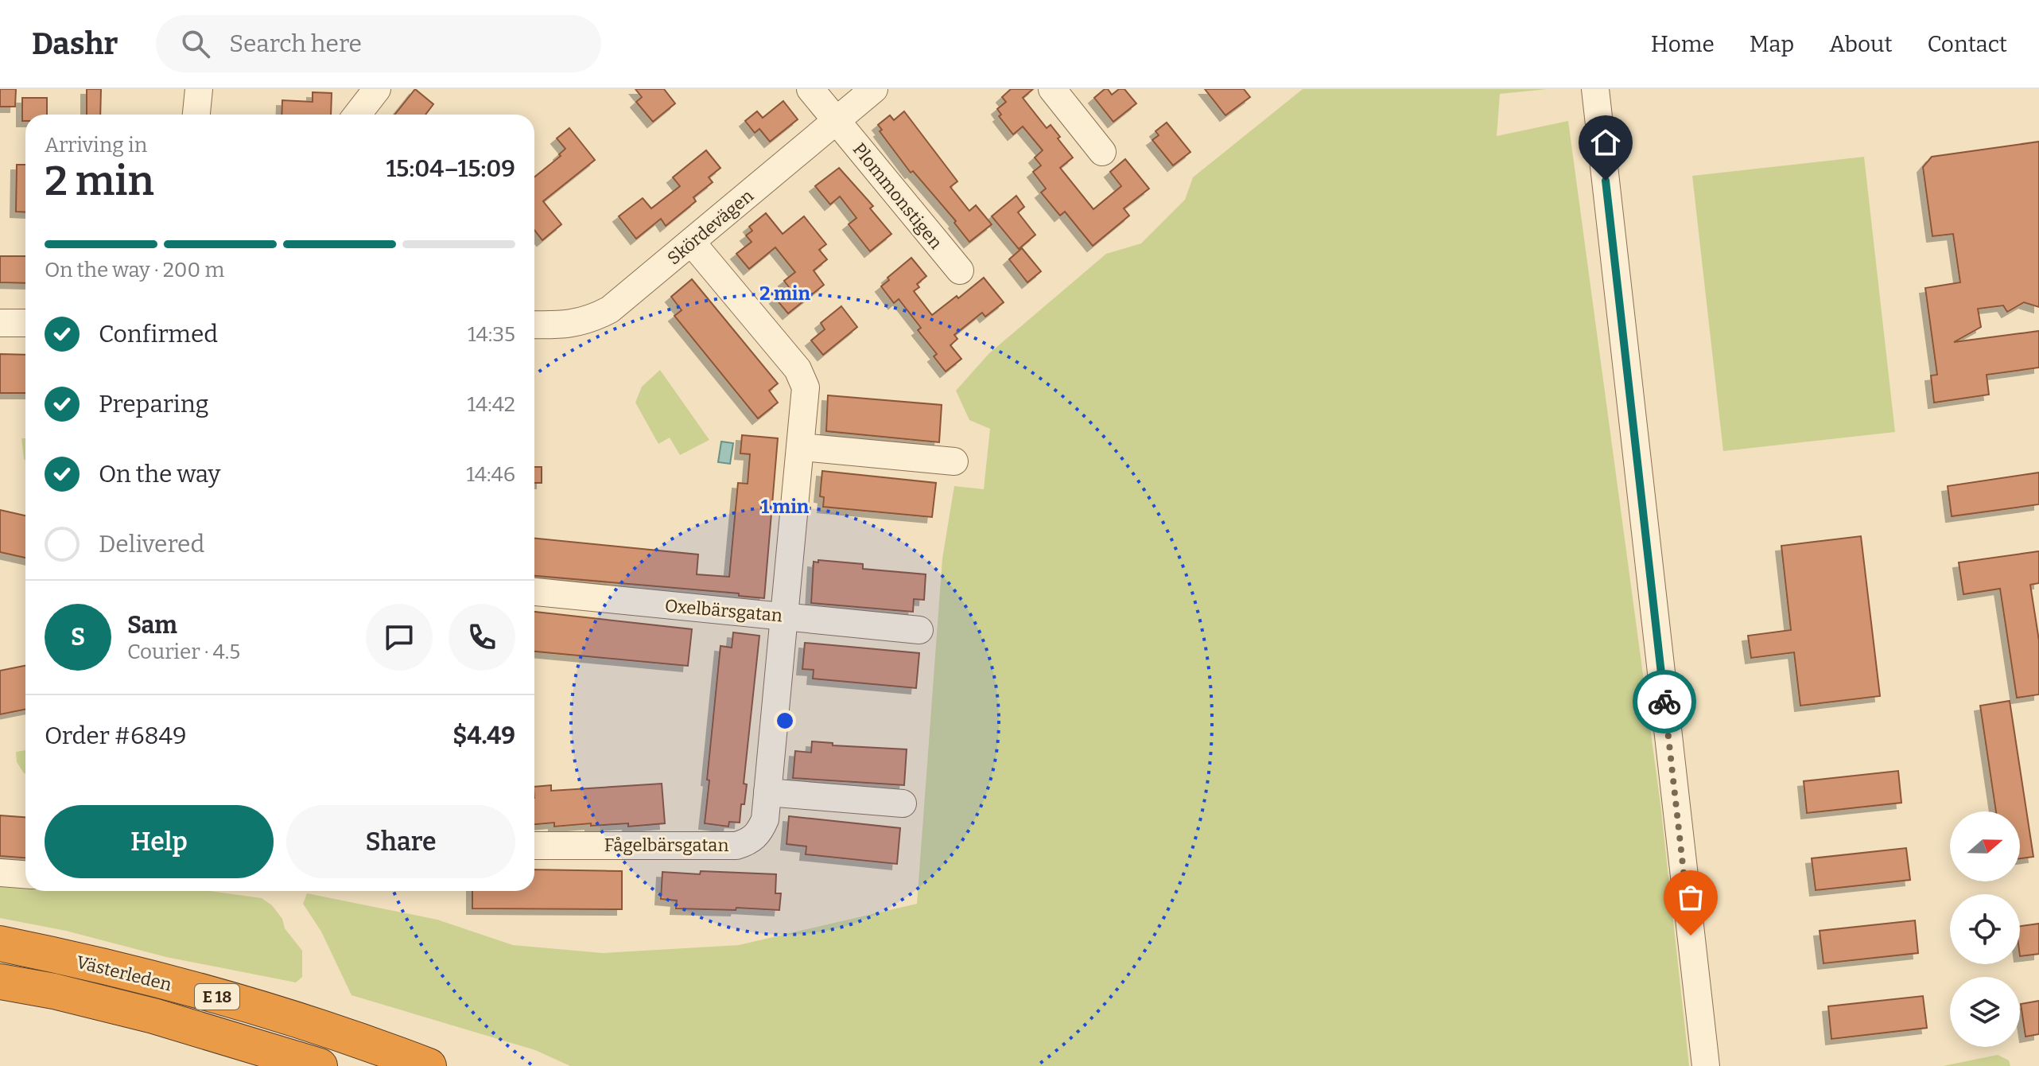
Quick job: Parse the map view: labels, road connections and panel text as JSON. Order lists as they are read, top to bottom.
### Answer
{
  "streets": {
    "highway": ["Västerleden", "E 18"],
    "street": [
      "Plommonstigen",
      "Skördevägen",
      "Oxelbärsgatan",
      "Fågelbärsgatan"
    ]
  },
  "crossings": [
    ["Plommonstigen", "Skördevägen"],
    ["Skördevägen", "Fågelbärsgatan"],
    ["Oxelbärsgatan", "Fågelbärsgatan"]
  ],
  "north": "right",
  "page": {
    "header": "Dashr",
    "search": "Search here",
    "nav": [
      "Home",
      "Map",
      "About",
      "Contact"
    ],
    "heading": ["2 min", "Arriving in", "15:04–15:09"],
    "panel": [
      "Sam",
      "Courier · 4.5",
      "Order #6849",
      "$4.49"
    ],
    "bar": "On the way · 200 m",
    "list": [
      ["Confirmed", "14:35"],
      ["Preparing", "14:42"],
      ["On the way", "14:46"],
      "Delivered"
    ],
    "round": "S",
    "buttons": ["Help", "Share"]
  },
  "rings": ["2 min", "1 min"]
}
